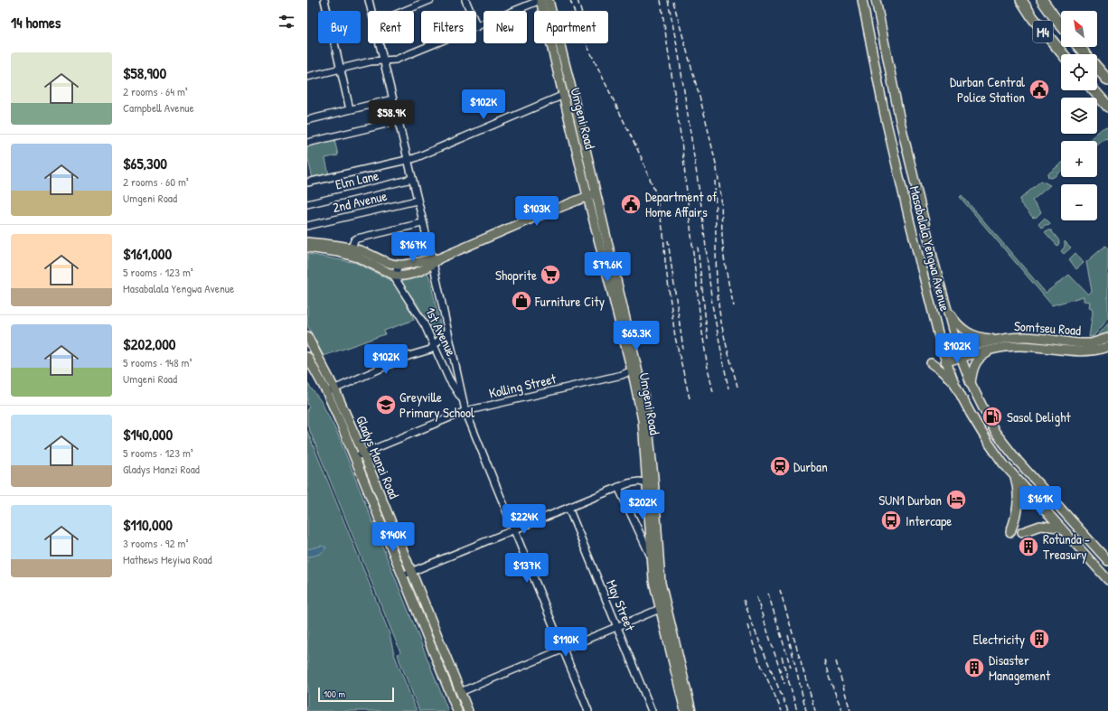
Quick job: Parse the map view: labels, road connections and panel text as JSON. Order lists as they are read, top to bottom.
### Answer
{
  "streets": {
    "highway": ["M4"],
    "main road": [
      "Umgeni Road",
      "Masabalala Yengwa Avenue",
      "Somtseu Road",
      "Gladys Manzi Road"
    ],
    "street": [
      "Elm Lane",
      "2nd Avenue",
      "1st Avenue",
      "Kolling Street",
      "May Street"
    ]
  },
  "crossings": [
    ["Umgeni Road", "Kolling Street"],
    ["Masabalala Yengwa Avenue", "Somtseu Road"],
    ["Kolling Street", "Gladys Manzi Road"]
  ],
  "places": {
    "public building": ["Durban Central Police Station", "Department of Home Affairs"],
    "supermarket": ["Shoprite"],
    "shop": ["Furniture City"],
    "school or university": ["Greyville Primary School"],
    "fuel station": ["Sasol Delight"],
    "station": ["Durban"],
    "hotel": ["SUN1 Durban"],
    "bus stop": ["Intercape"],
    "building": ["Rotunda - Treasury", "Electricity", "Disaster Management"]
  },
  "scale_bar": "100 m",
  "north": "top left",
  "page": {
    "heading": "14 homes",
    "map_buttons": ["+", "−"],
    "chip": [
      "Buy",
      "Rent",
      "Filters",
      "New",
      "Apartment"
    ],
    "list": [
      {
        "name": "$58,900",
        "note": "2 rooms · 64 m² · Campbell Avenue"
      },
      {
        "name": "$65,300",
        "note": "2 rooms · 60 m² · Umgeni Road"
      },
      {
        "name": "$161,000",
        "note": "5 rooms · 123 m² · Masabalala Yengwa Avenue"
      },
      {
        "name": "$202,000",
        "note": "5 rooms · 148 m² · Umgeni Road"
      },
      {
        "name": "$140,000",
        "note": "5 rooms · 123 m² · Gladys Manzi Road"
      },
      {
        "name": "$110,000",
        "note": "3 rooms · 92 m² · Mathews Meyiwa Road"
      }
    ],
    "price": [
      "$102K",
      "$58.9K",
      "$103K",
      "$167K",
      "$79.6K",
      "$65.3K",
      "$102K",
      "$102K",
      "$161K",
      "$202K",
      "$224K",
      "$140K",
      "$137K",
      "$110K"
    ],
    "scale": "100 m"
  }
}
